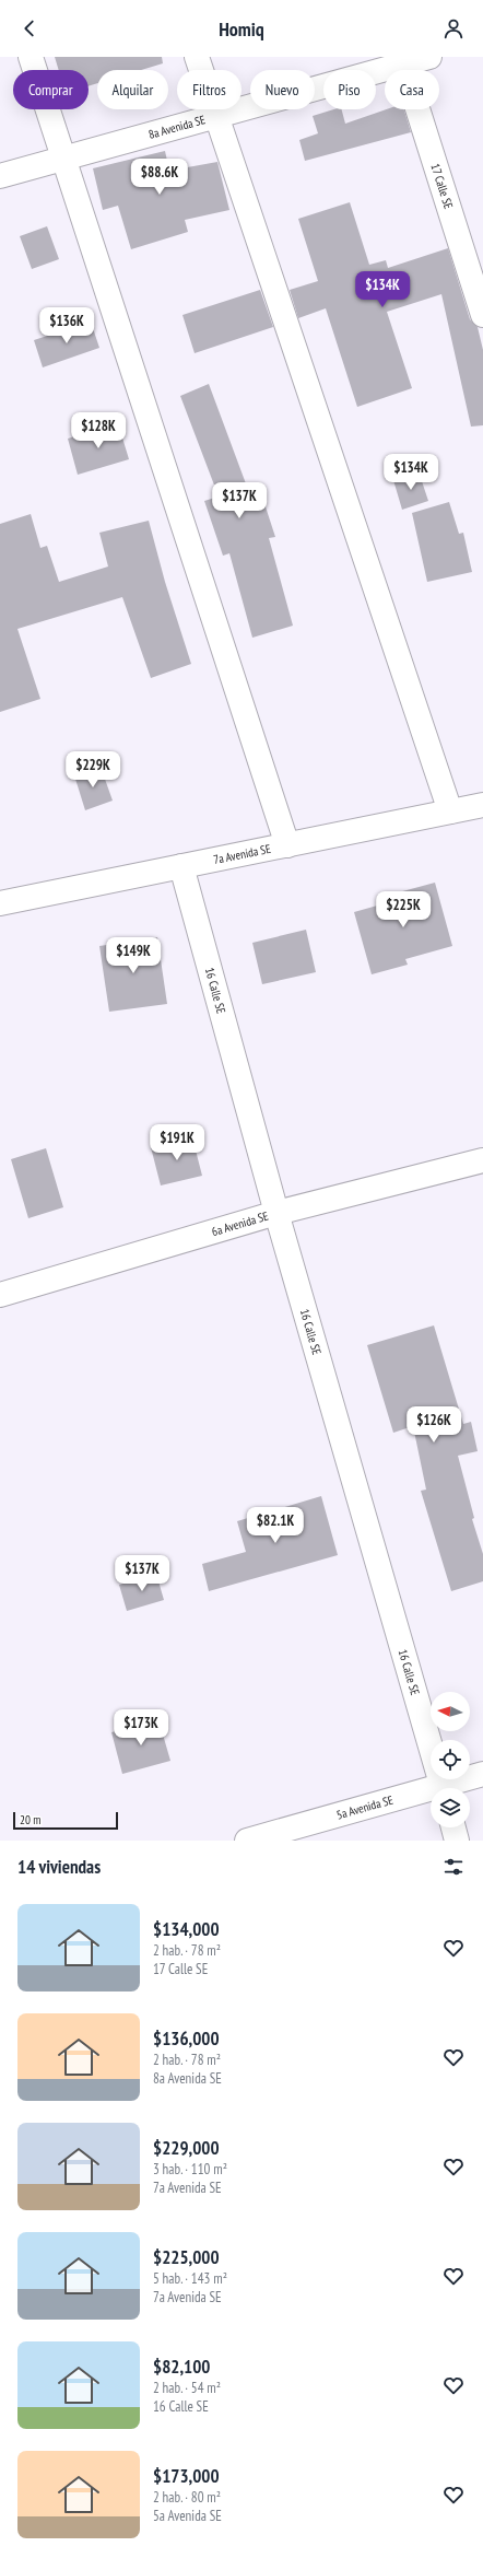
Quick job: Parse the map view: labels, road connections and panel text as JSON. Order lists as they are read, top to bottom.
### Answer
{
  "streets": {
    "street": [
      "8a Avenida SE",
      "17 Calle SE",
      "7a Avenida SE",
      "16 Calle SE",
      "6a Avenida SE",
      "5a Avenida SE"
    ]
  },
  "crossings": [
    ["8a Avenida SE", "17 Calle SE"],
    ["7a Avenida SE", "16 Calle SE"],
    ["16 Calle SE", "6a Avenida SE"]
  ],
  "scale_bar": "20 m",
  "north": "left",
  "page": {
    "header": "Homiq",
    "chip": [
      "Comprar",
      "Alquilar",
      "Filtros",
      "Nuevo",
      "Piso",
      "Casa"
    ],
    "price": [
      "$88.6K",
      "$134K",
      "$136K",
      "$128K",
      "$134K",
      "$137K",
      "$229K",
      "$225K",
      "$149K",
      "$191K",
      "$126K",
      "$82.1K",
      "$137K",
      "$173K"
    ],
    "scale": "20 m",
    "heading": "14 viviendas",
    "list": [
      {
        "name": "$134,000",
        "note": "2 hab. · 78 m² · 17 Calle SE"
      },
      {
        "name": "$136,000",
        "note": "2 hab. · 78 m² · 8a Avenida SE"
      },
      {
        "name": "$229,000",
        "note": "3 hab. · 110 m² · 7a Avenida SE"
      },
      {
        "name": "$225,000",
        "note": "5 hab. · 143 m² · 7a Avenida SE"
      },
      {
        "name": "$82,100",
        "note": "2 hab. · 54 m² · 16 Calle SE"
      },
      {
        "name": "$173,000",
        "note": "2 hab. · 80 m² · 5a Avenida SE"
      }
    ]
  }
}
